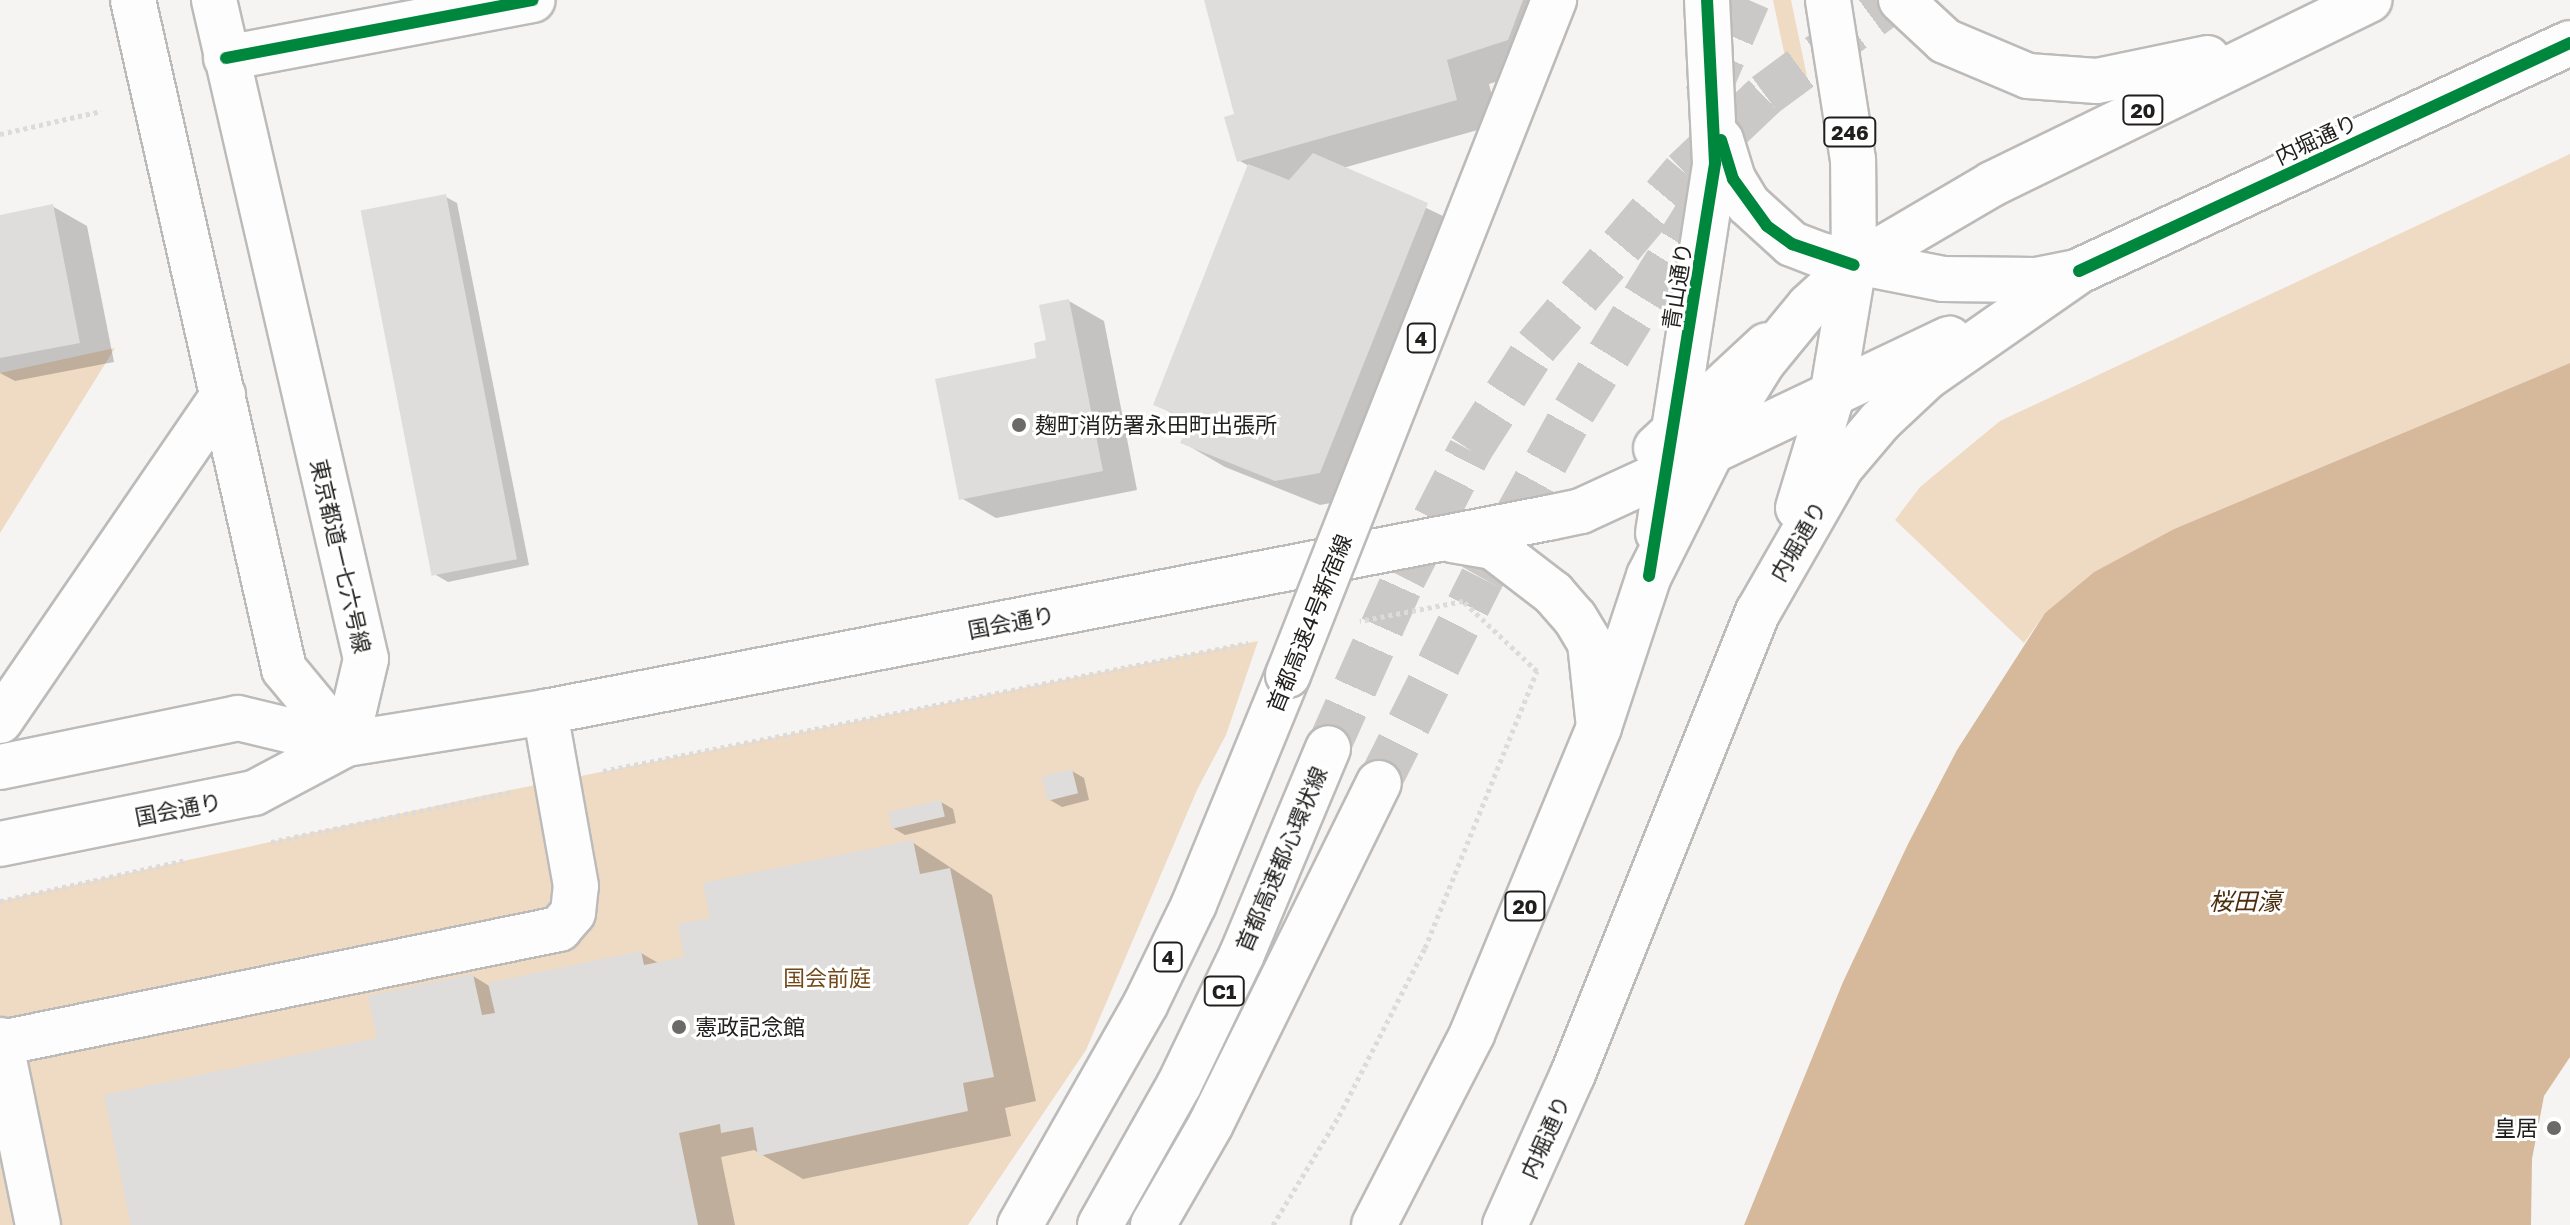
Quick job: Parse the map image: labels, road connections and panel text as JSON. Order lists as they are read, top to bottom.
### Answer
{
  "streets": {
    "main road": [
      "20",
      "246",
      "内堀通り",
      "青山通り",
      "4",
      "東京都道一七六号線",
      "国会通り",
      "首都高速4号新宿線",
      "首都高速都心環状線",
      "C1"
    ]
  },
  "crossings": [
    ["20", "246"],
    ["20", "青山通り"],
    ["20", "国会通り"],
    ["246", "内堀通り"],
    ["246", "国会通り"],
    ["内堀通り", "国会通り"],
    ["青山通り", "国会通り"],
    ["東京都道一七六号線", "国会通り"]
  ],
  "water": ["桜田濠"],
  "parks": ["国会前庭"],
  "places": ["麹町消防署永田町出張所", "憲政記念館", "皇居"]
}
